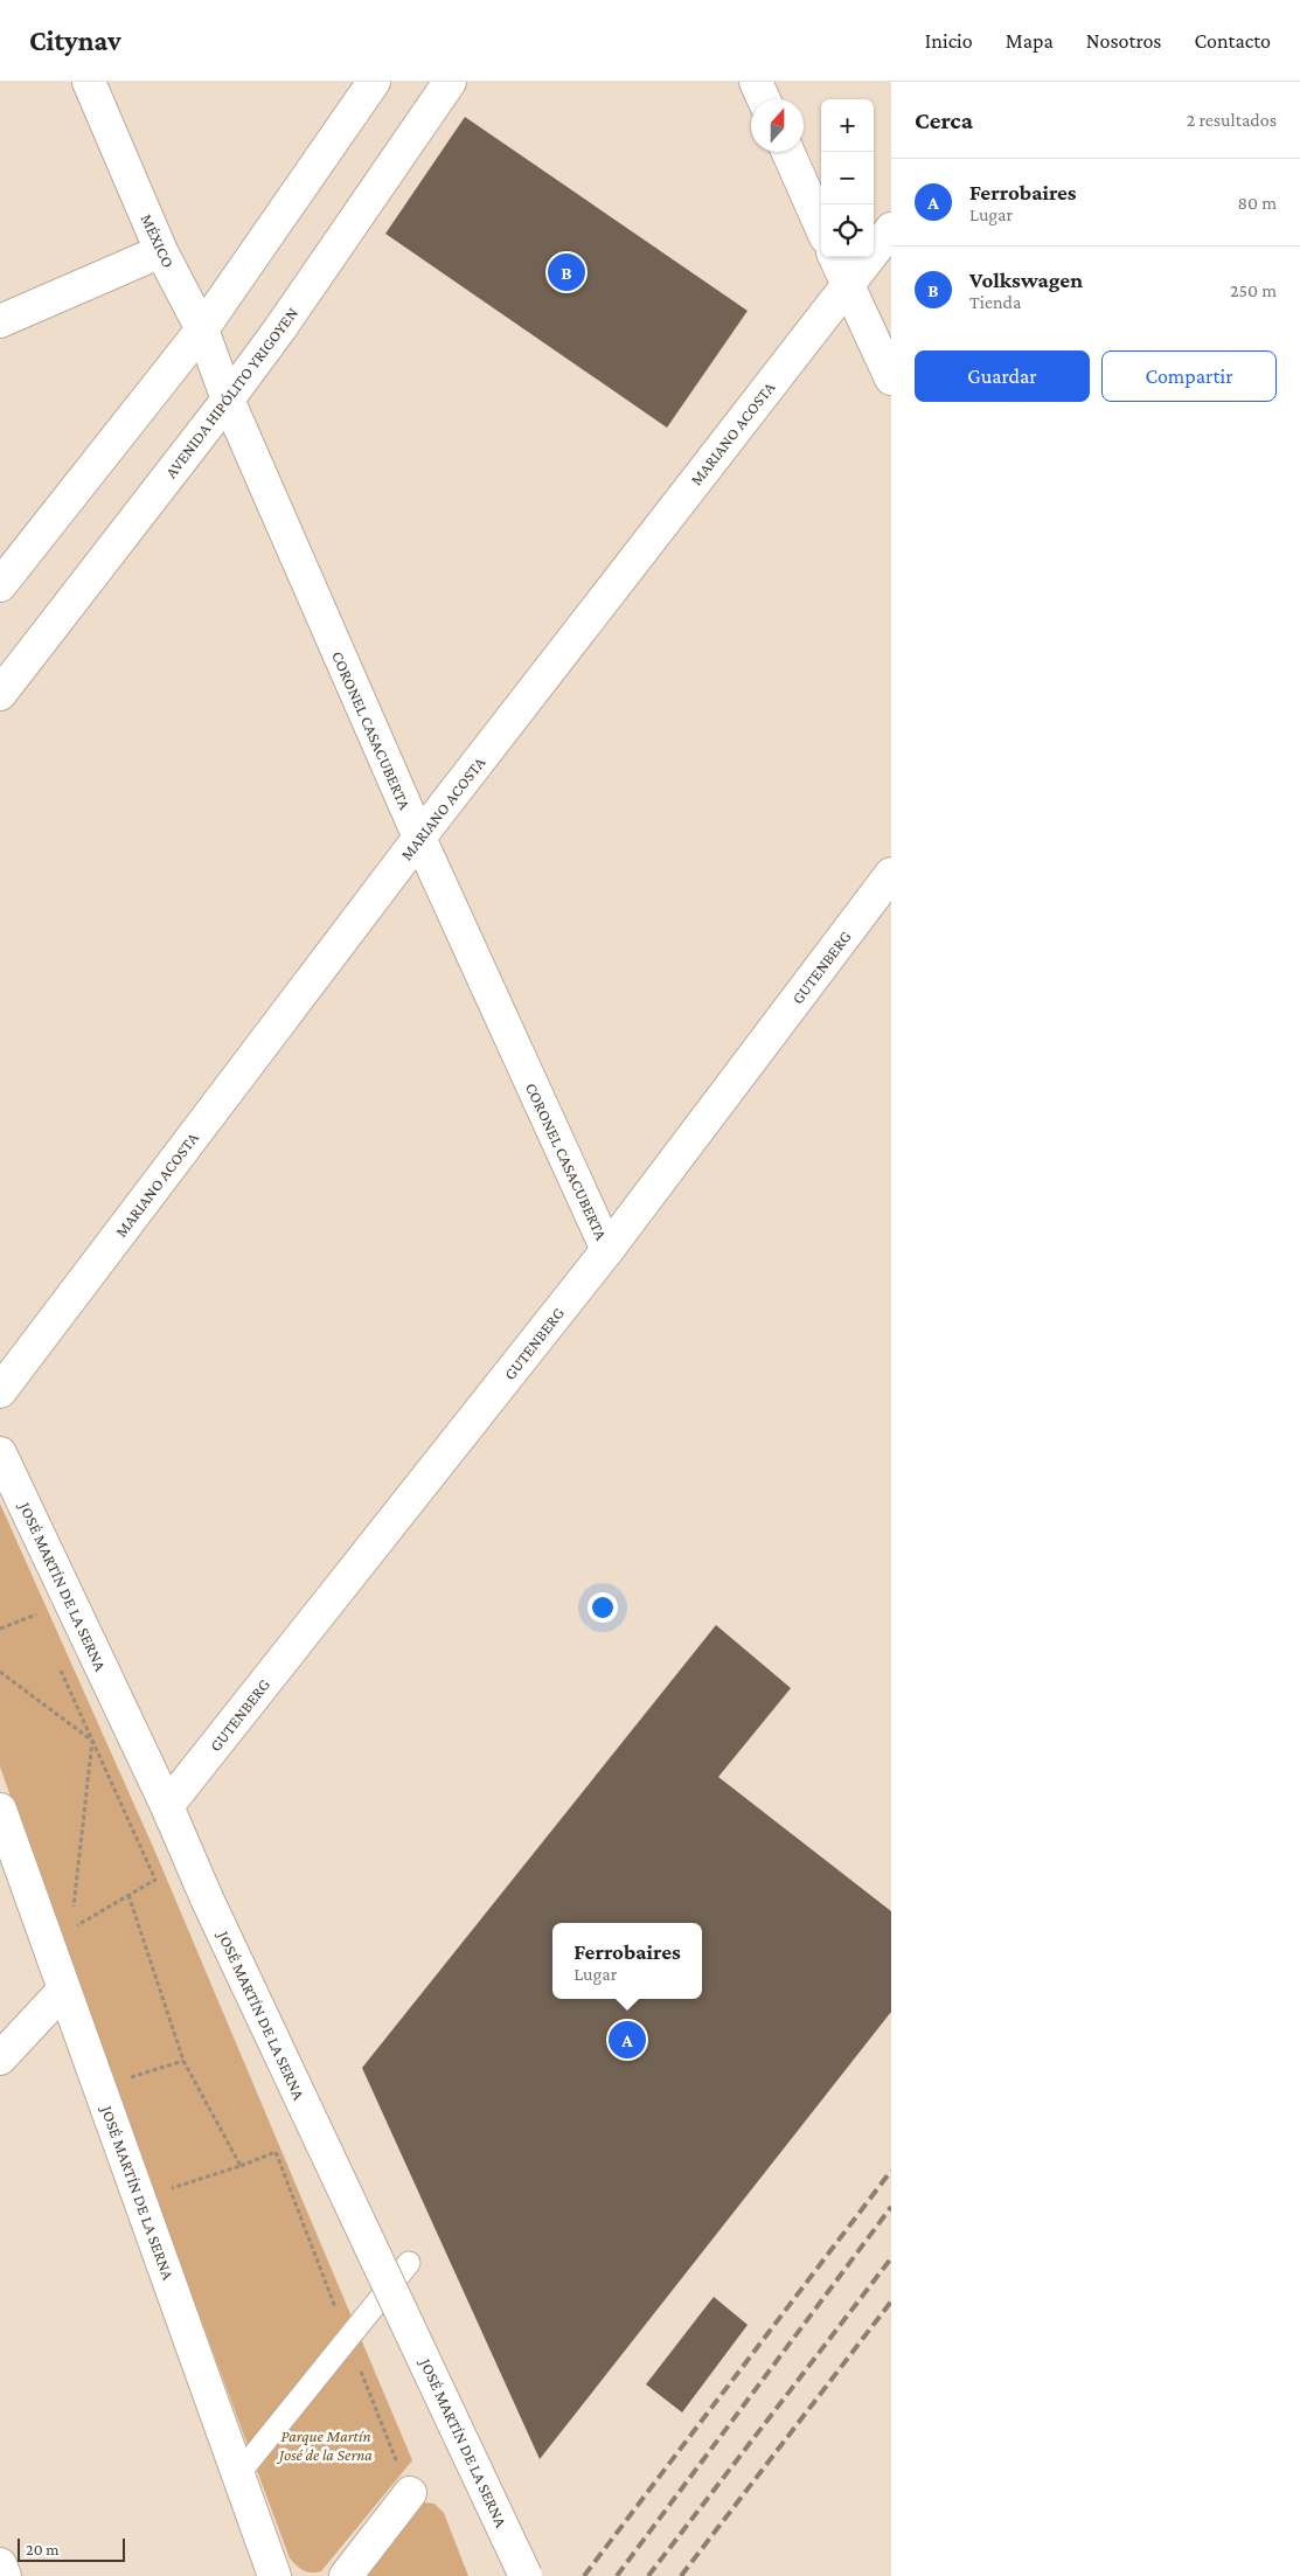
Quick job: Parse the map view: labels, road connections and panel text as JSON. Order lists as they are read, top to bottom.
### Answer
{
  "streets": {
    "street": [
      "MÉXICO",
      "AVENIDA HIPÓLITO YRIGOYEN",
      "MARIANO ACOSTA",
      "CORONEL CASACUBERTA",
      "GUTENBERG",
      "JOSÉ MARTÍN DE LA SERNA"
    ]
  },
  "crossings": [
    ["MÉXICO", "AVENIDA HIPÓLITO YRIGOYEN"],
    ["MÉXICO", "CORONEL CASACUBERTA"],
    ["AVENIDA HIPÓLITO YRIGOYEN", "CORONEL CASACUBERTA"],
    ["MARIANO ACOSTA", "CORONEL CASACUBERTA"],
    ["CORONEL CASACUBERTA", "GUTENBERG"],
    ["GUTENBERG", "JOSÉ MARTÍN DE LA SERNA"]
  ],
  "parks": ["Parque Martín José de la Serna"],
  "scale_bar": "20 m",
  "north": "top",
  "page": {
    "header": "Citynav",
    "nav": [
      "Inicio",
      "Mapa",
      "Nosotros",
      "Contacto"
    ],
    "heading": ["Cerca", "2 resultados"],
    "map_buttons": ["+", "−"],
    "list": [
      {
        "mark": "A",
        "name": "Ferrobaires",
        "note": "Lugar",
        "value": "80 m"
      },
      {
        "mark": "B",
        "name": "Volkswagen",
        "note": "Tienda",
        "value": "250 m"
      }
    ],
    "pins": ["B", "A"],
    "buttons": ["Guardar", "Compartir"],
    "popup": ["Ferrobaires", "Lugar"],
    "scale": "20 m"
  }
}
